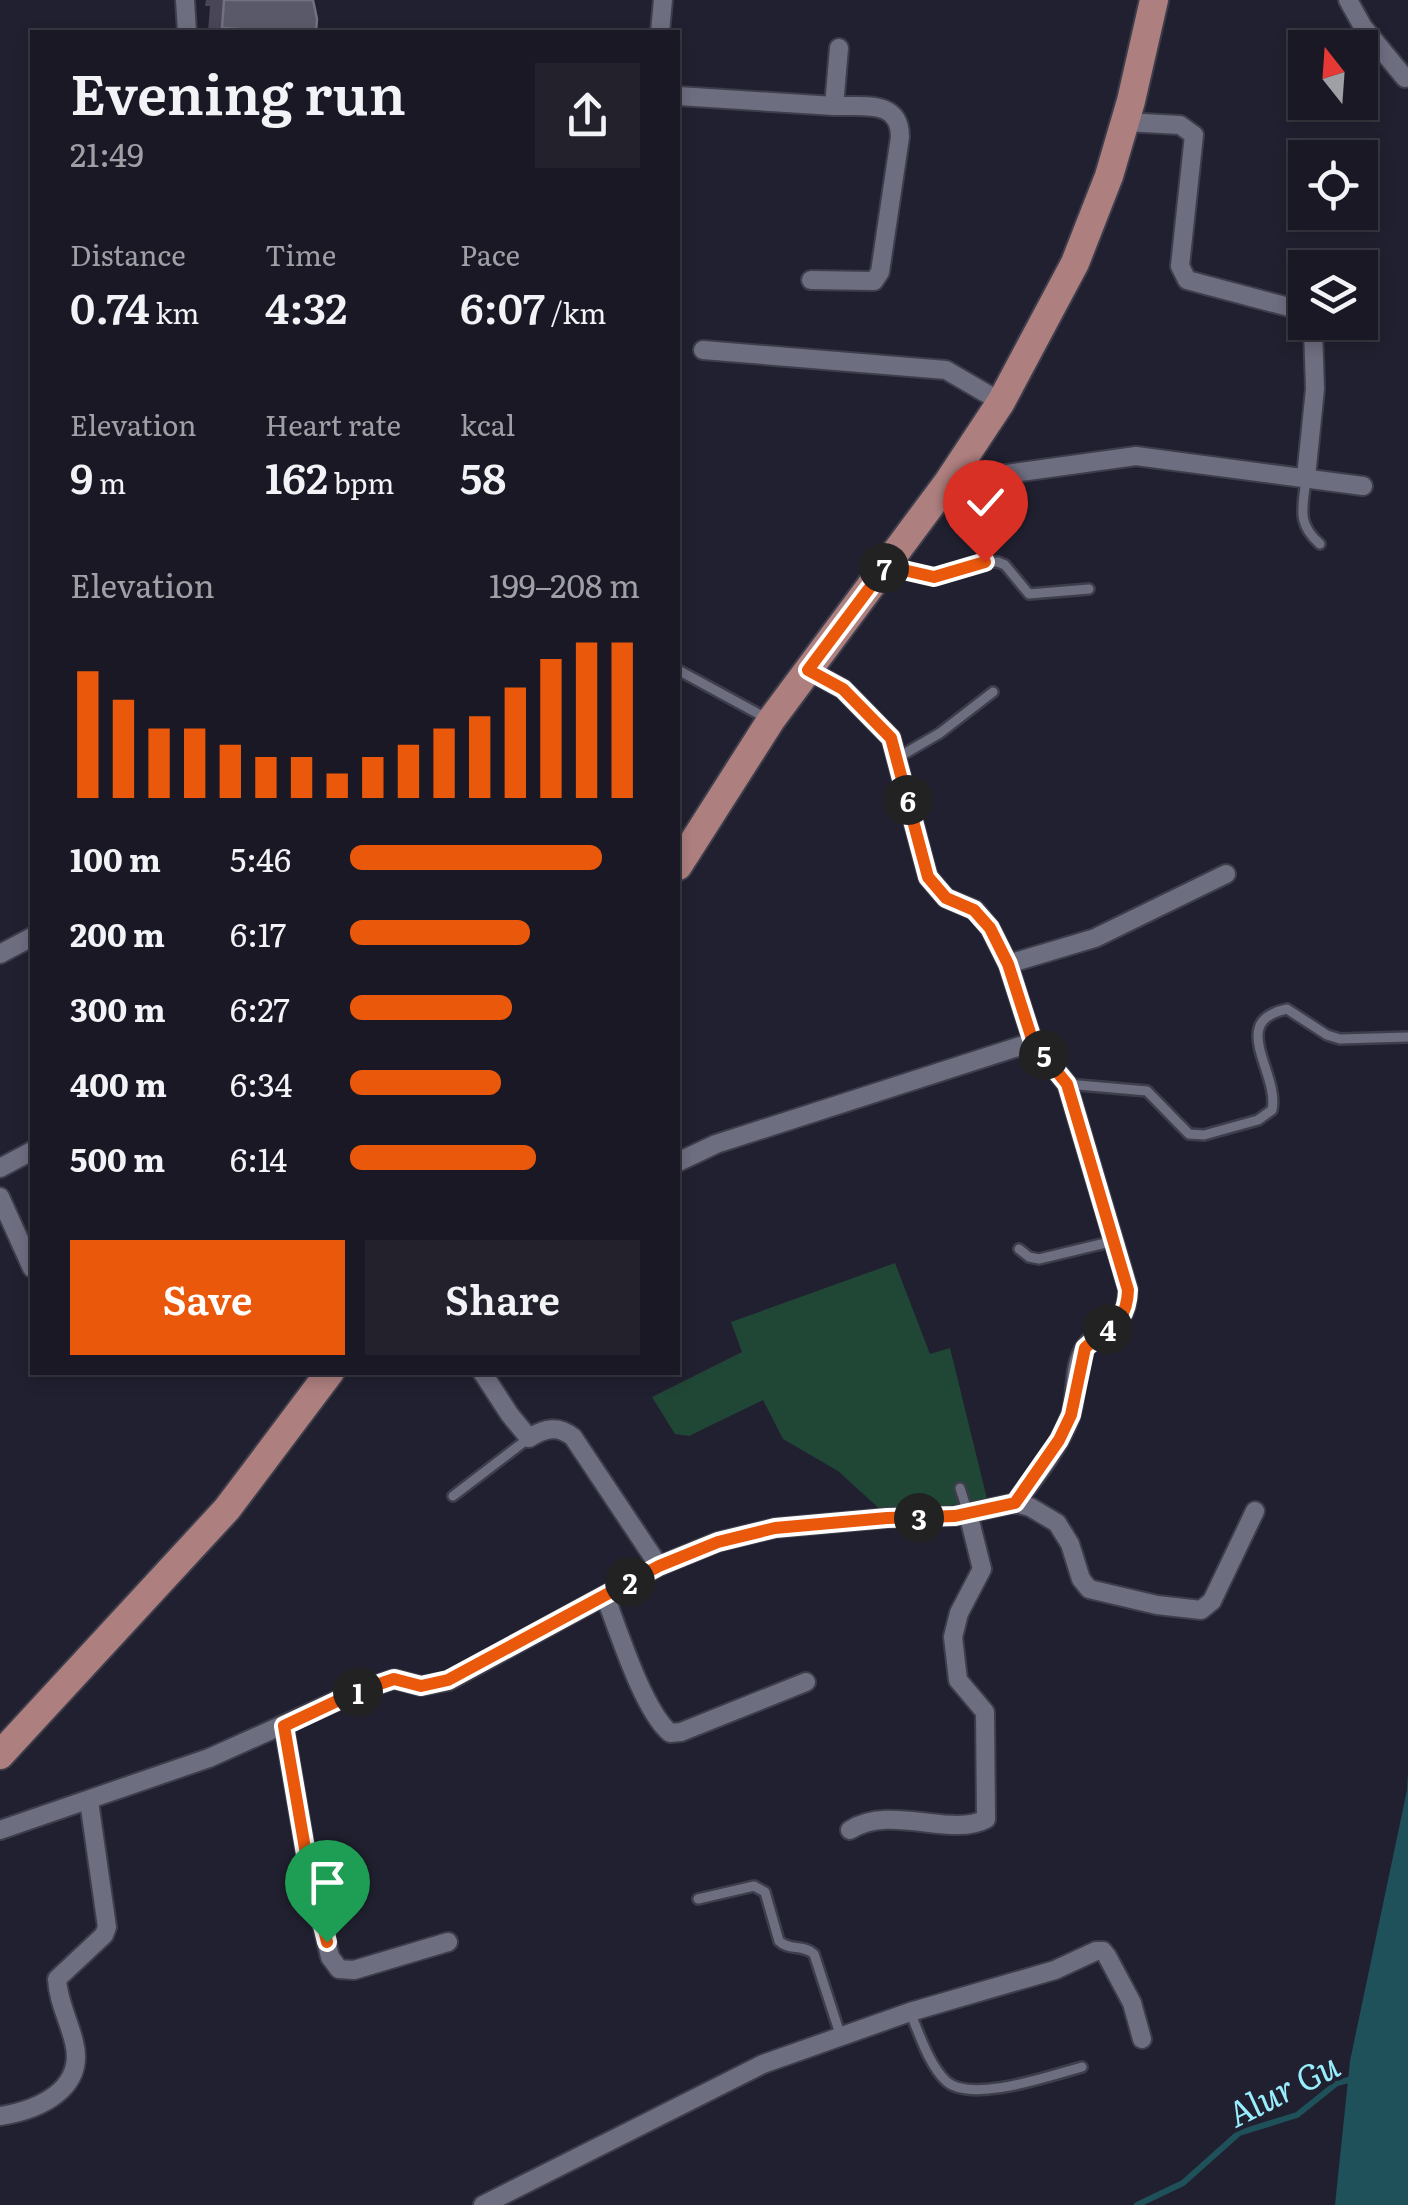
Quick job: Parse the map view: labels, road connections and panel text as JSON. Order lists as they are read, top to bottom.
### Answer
{
  "water": ["Alur Gu"],
  "north": "top",
  "page": {
    "heading": ["Evening run", "21:49"],
    "stats": [
      ["Distance", "0.74 km"],
      ["Time", "4:32"],
      ["Pace", "6:07 /km"],
      ["Elevation", "9 m"],
      ["Heart rate", "162 bpm"],
      ["kcal", "58"]
    ],
    "chart": ["Elevation", "199–208 m"],
    "pins": [
      "7",
      "6",
      "5",
      "4",
      "3",
      "2",
      "1"
    ],
    "list": [
      {
        "name": "100 m",
        "note": "5:46"
      },
      {
        "name": "200 m",
        "note": "6:17"
      },
      {
        "name": "300 m",
        "note": "6:27"
      },
      {
        "name": "400 m",
        "note": "6:34"
      },
      {
        "name": "500 m",
        "note": "6:14"
      }
    ],
    "buttons": ["Save", "Share"]
  }
}
